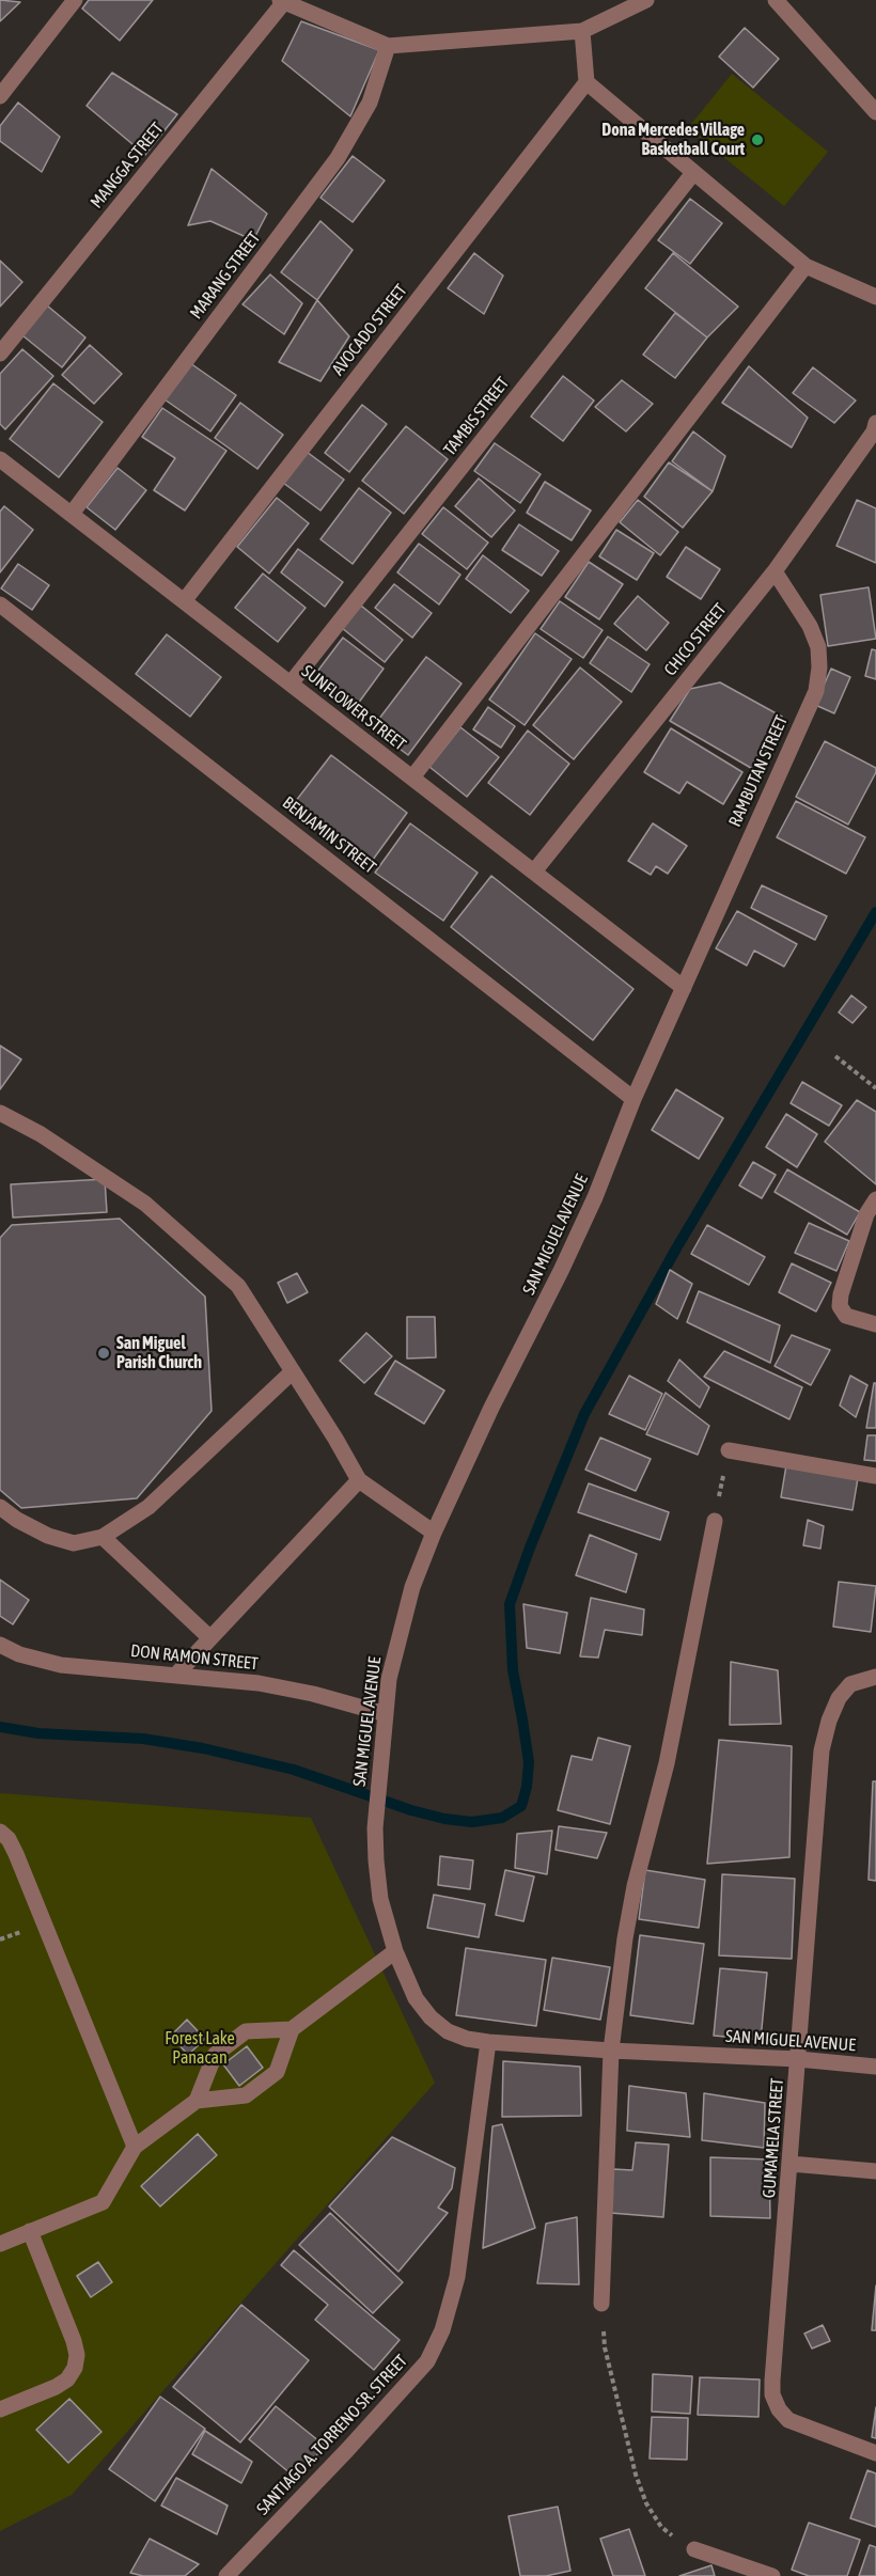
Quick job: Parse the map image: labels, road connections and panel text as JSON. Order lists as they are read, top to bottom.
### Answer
{
  "streets": {
    "street": [
      "MANGGA STREET",
      "MARANG STREET",
      "AVOCADO STREET",
      "TAMBIS STREET",
      "CHICO STREET",
      "SUNFLOWER STREET",
      "RAMBUTAN STREET",
      "BENJAMIN STREET",
      "SAN MIGUEL AVENUE",
      "DON RAMON STREET",
      "GUMAMELA STREET",
      "SANTIAGO A. TORRENO SR. STREET"
    ]
  },
  "crossings": [
    ["MARANG STREET", "SUNFLOWER STREET"],
    ["AVOCADO STREET", "SUNFLOWER STREET"],
    ["TAMBIS STREET", "SUNFLOWER STREET"],
    ["CHICO STREET", "SUNFLOWER STREET"],
    ["CHICO STREET", "RAMBUTAN STREET"],
    ["SUNFLOWER STREET", "RAMBUTAN STREET"],
    ["SUNFLOWER STREET", "SAN MIGUEL AVENUE"],
    ["RAMBUTAN STREET", "SAN MIGUEL AVENUE"],
    ["BENJAMIN STREET", "SAN MIGUEL AVENUE"],
    ["SAN MIGUEL AVENUE", "DON RAMON STREET"],
    ["SAN MIGUEL AVENUE", "GUMAMELA STREET"],
    ["SAN MIGUEL AVENUE", "SANTIAGO A. TORRENO SR. STREET"]
  ],
  "parks": ["Forest Lake Panacan"],
  "places": ["Dona Mercedes Village Basketball Court", "San Miguel Parish Church"]
}
